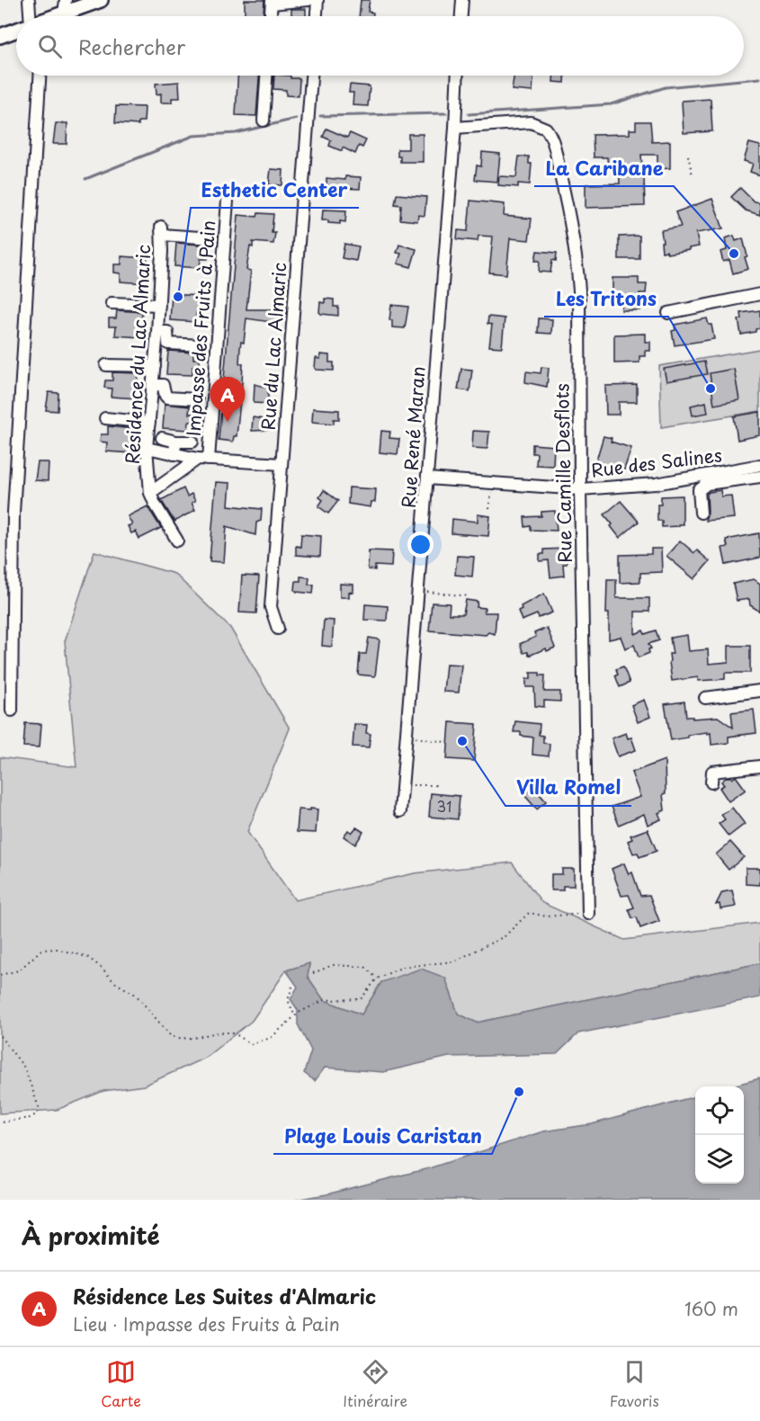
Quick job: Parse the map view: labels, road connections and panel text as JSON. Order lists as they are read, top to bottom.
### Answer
{
  "streets": {
    "street": [
      "Impasse des Fruits à Pain",
      "Rue du Lac Almaric",
      "Résidence du Lac Almaric",
      "Rue René Maran",
      "Rue des Salines",
      "Rue Camille Desflots"
    ]
  },
  "crossings": [
    ["Rue René Maran", "Rue des Salines"],
    ["Rue René Maran", "Rue Camille Desflots"],
    ["Rue des Salines", "Rue Camille Desflots"]
  ],
  "places": [
    "La Caribane",
    "Esthetic Center",
    "Les Tritons",
    "Villa Romel",
    "Plage Louis Caristan"
  ],
  "house_numbers": ["31"],
  "page": {
    "search": "Rechercher",
    "pins": "A",
    "heading": "À proximité",
    "list": [
      {
        "mark": "A",
        "name": "Résidence Les Suites d'Almaric",
        "note": "Lieu · Impasse des Fruits à Pain",
        "value": "160 m"
      }
    ],
    "nav": ["Carte", "Itinéraire", "Favoris"]
  }
}
